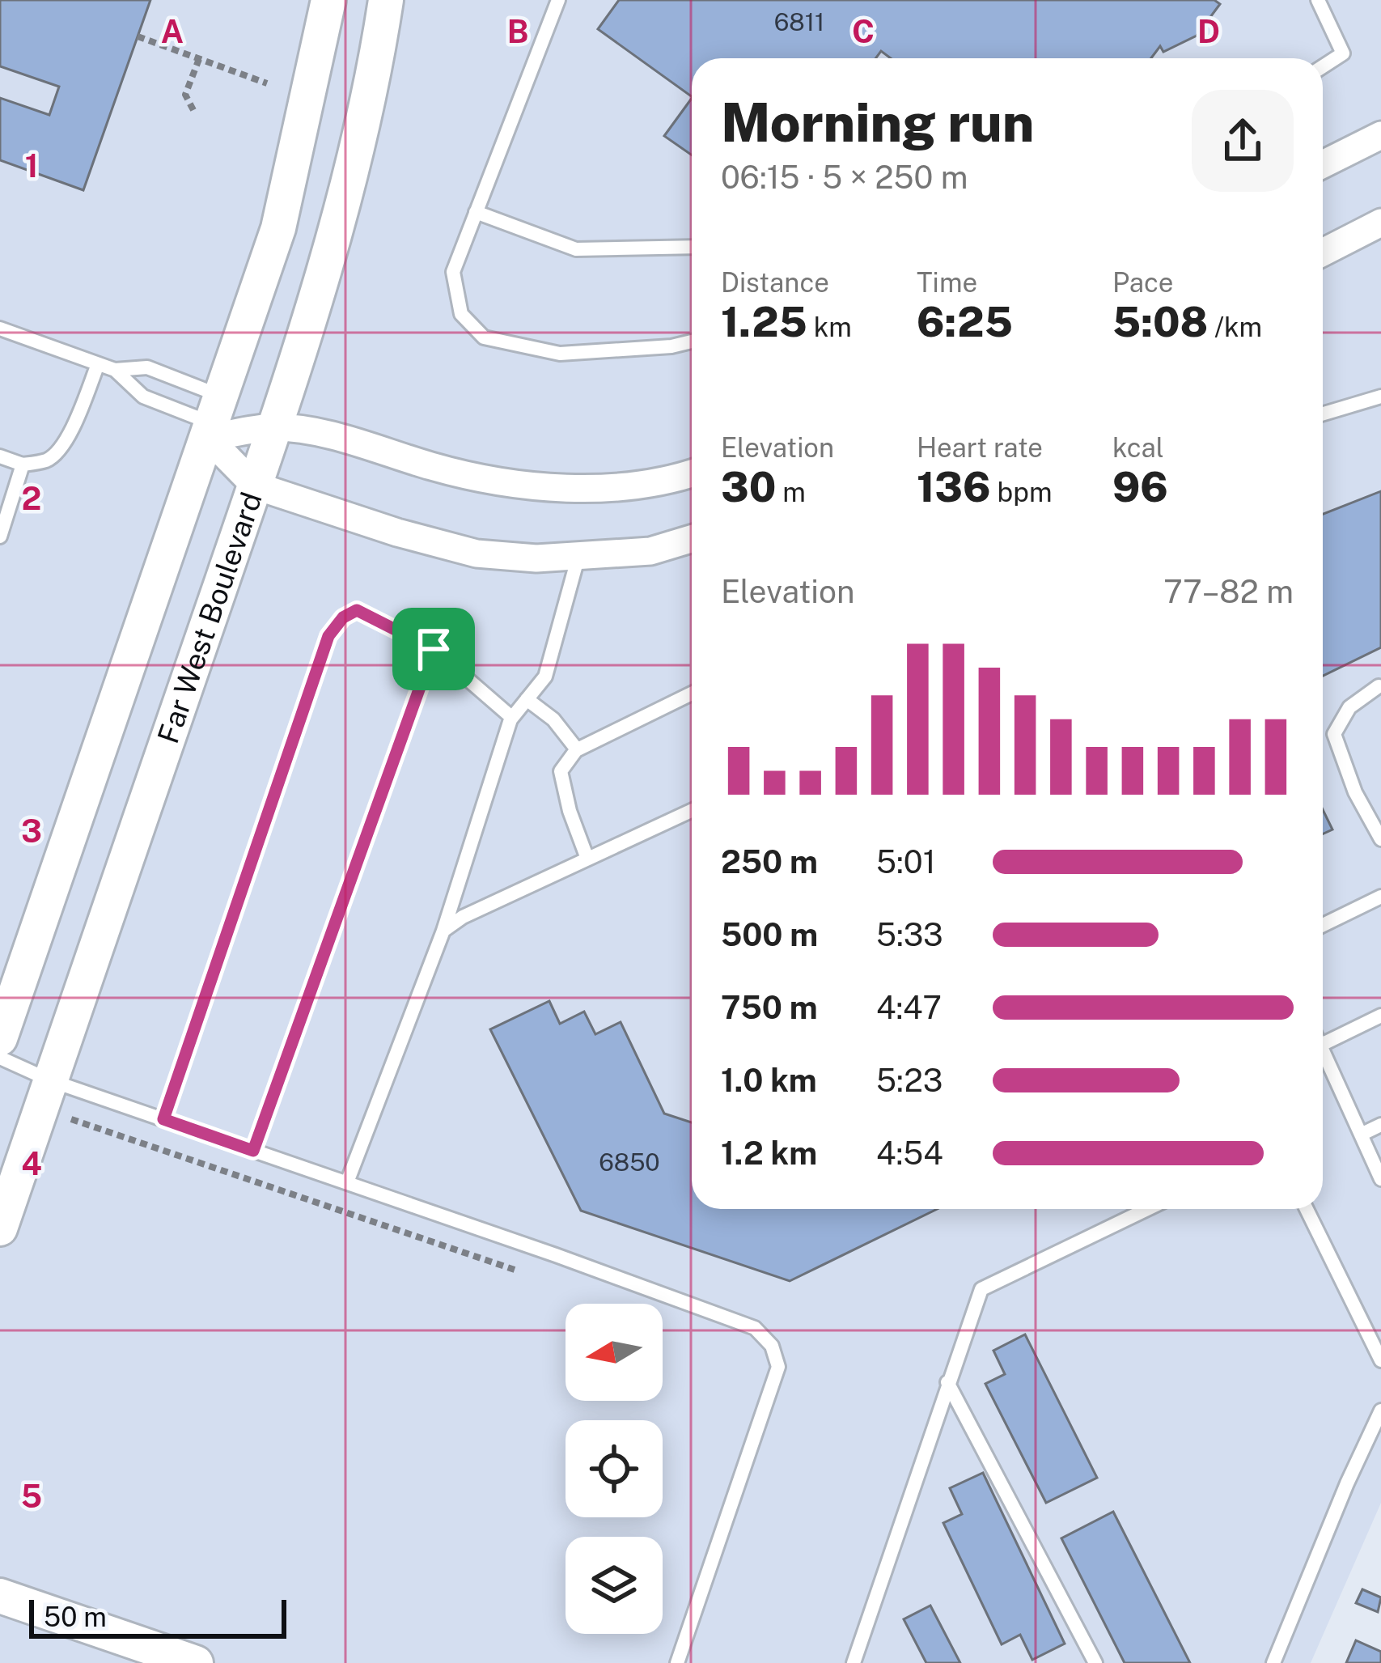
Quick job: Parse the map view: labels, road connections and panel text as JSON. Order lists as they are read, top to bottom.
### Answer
{
  "streets": {
    "street": ["Far West Boulevard"]
  },
  "house_numbers": ["6811", "6850"],
  "scale_bar": "50 m",
  "north": "left",
  "page": {
    "heading": ["Morning run", "06:15 · 5 × 250 m"],
    "stats": [
      ["Distance", "1.25 km"],
      ["Time", "6:25"],
      ["Pace", "5:08 /km"],
      ["Elevation", "30 m"],
      ["Heart rate", "136 bpm"],
      ["kcal", "96"]
    ],
    "chart": ["Elevation", "77–82 m"],
    "list": [
      {
        "name": "250 m",
        "note": "5:01"
      },
      {
        "name": "500 m",
        "note": "5:33"
      },
      {
        "name": "750 m",
        "note": "4:47"
      },
      {
        "name": "1.0 km",
        "note": "5:23"
      },
      {
        "name": "1.2 km",
        "note": "4:54"
      }
    ],
    "scale": "50 m"
  },
  "grid": {
    "columns": [
      "A",
      "B",
      "C",
      "D"
    ],
    "rows": [
      "1",
      "2",
      "3",
      "4",
      "5"
    ]
  }
}
